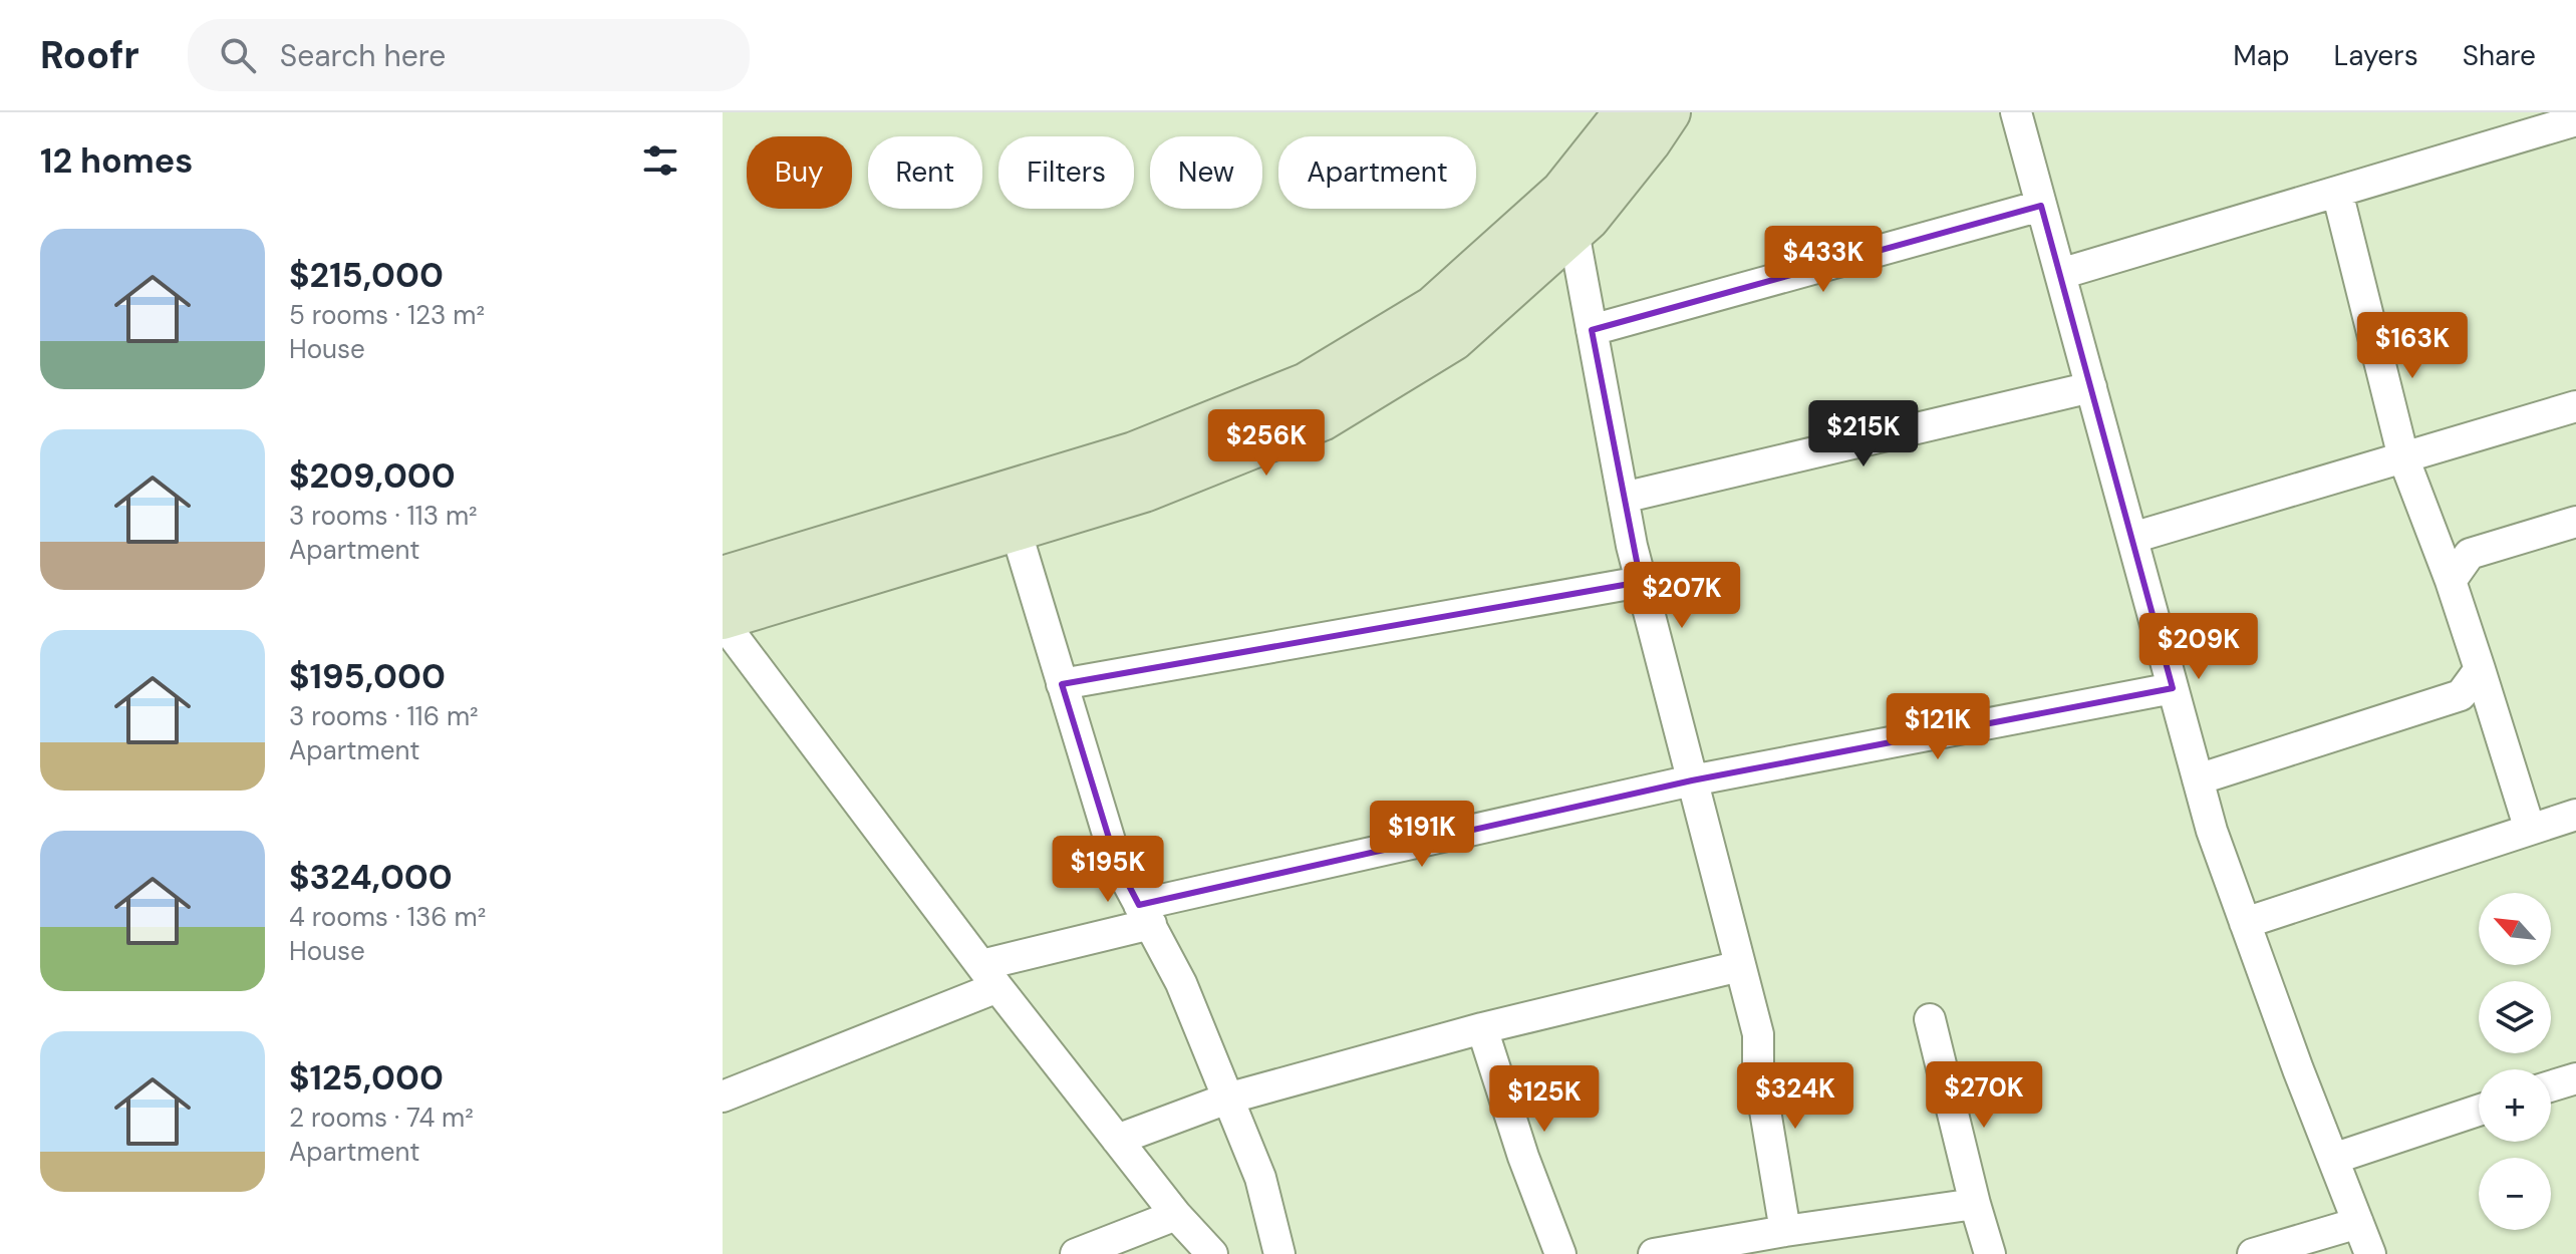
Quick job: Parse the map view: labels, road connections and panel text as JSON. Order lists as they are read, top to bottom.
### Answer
{
  "north": "top left",
  "page": {
    "header": "Roofr",
    "search": "Search here",
    "nav": ["Map", "Layers", "Share"],
    "heading": "12 homes",
    "chip": [
      "Buy",
      "Rent",
      "Filters",
      "New",
      "Apartment"
    ],
    "list": [
      {
        "name": "$215,000",
        "note": "5 rooms · 123 m² · House"
      },
      {
        "name": "$209,000",
        "note": "3 rooms · 113 m² · Apartment"
      },
      {
        "name": "$195,000",
        "note": "3 rooms · 116 m² · Apartment"
      },
      {
        "name": "$324,000",
        "note": "4 rooms · 136 m² · House"
      },
      {
        "name": "$125,000",
        "note": "2 rooms · 74 m² · Apartment"
      }
    ],
    "price": [
      "$433K",
      "$163K",
      "$215K",
      "$256K",
      "$207K",
      "$209K",
      "$121K",
      "$191K",
      "$195K",
      "$270K",
      "$324K",
      "$125K"
    ],
    "map_buttons": ["+", "−"]
  }
}
